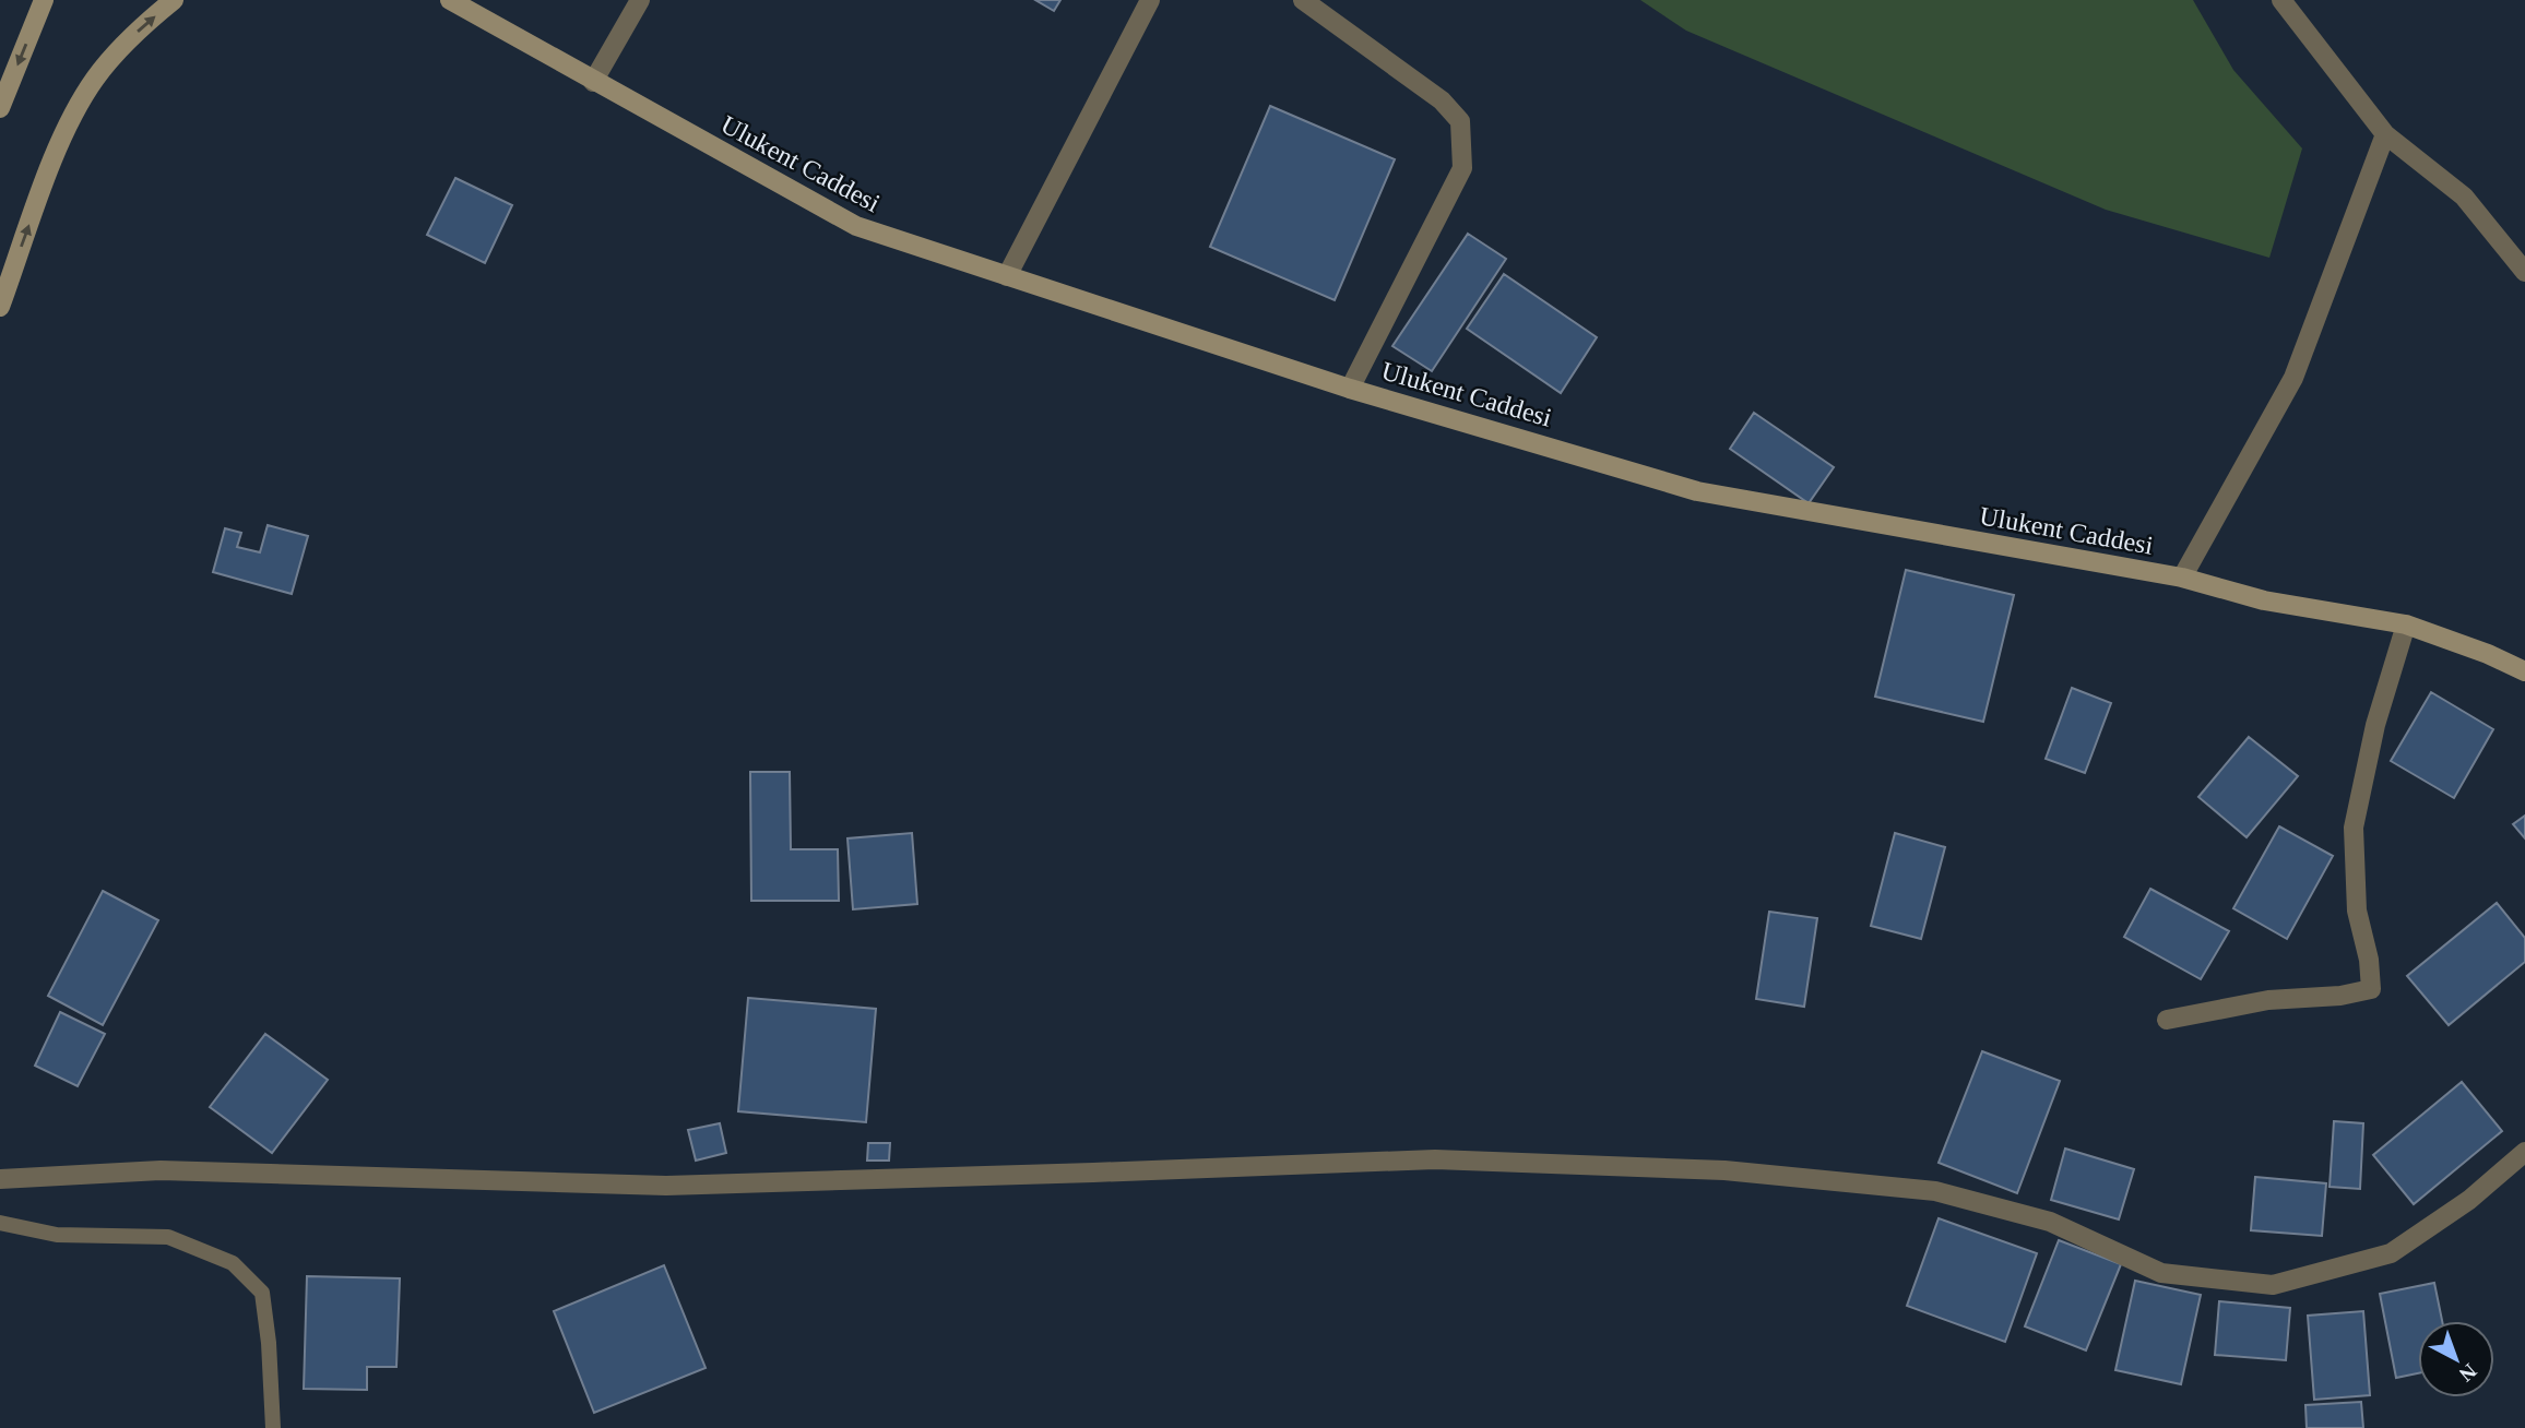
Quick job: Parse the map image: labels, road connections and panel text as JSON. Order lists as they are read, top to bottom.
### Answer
{
  "streets": {
    "street": ["Ulukent Caddesi"]
  },
  "north": "bottom right"
}
